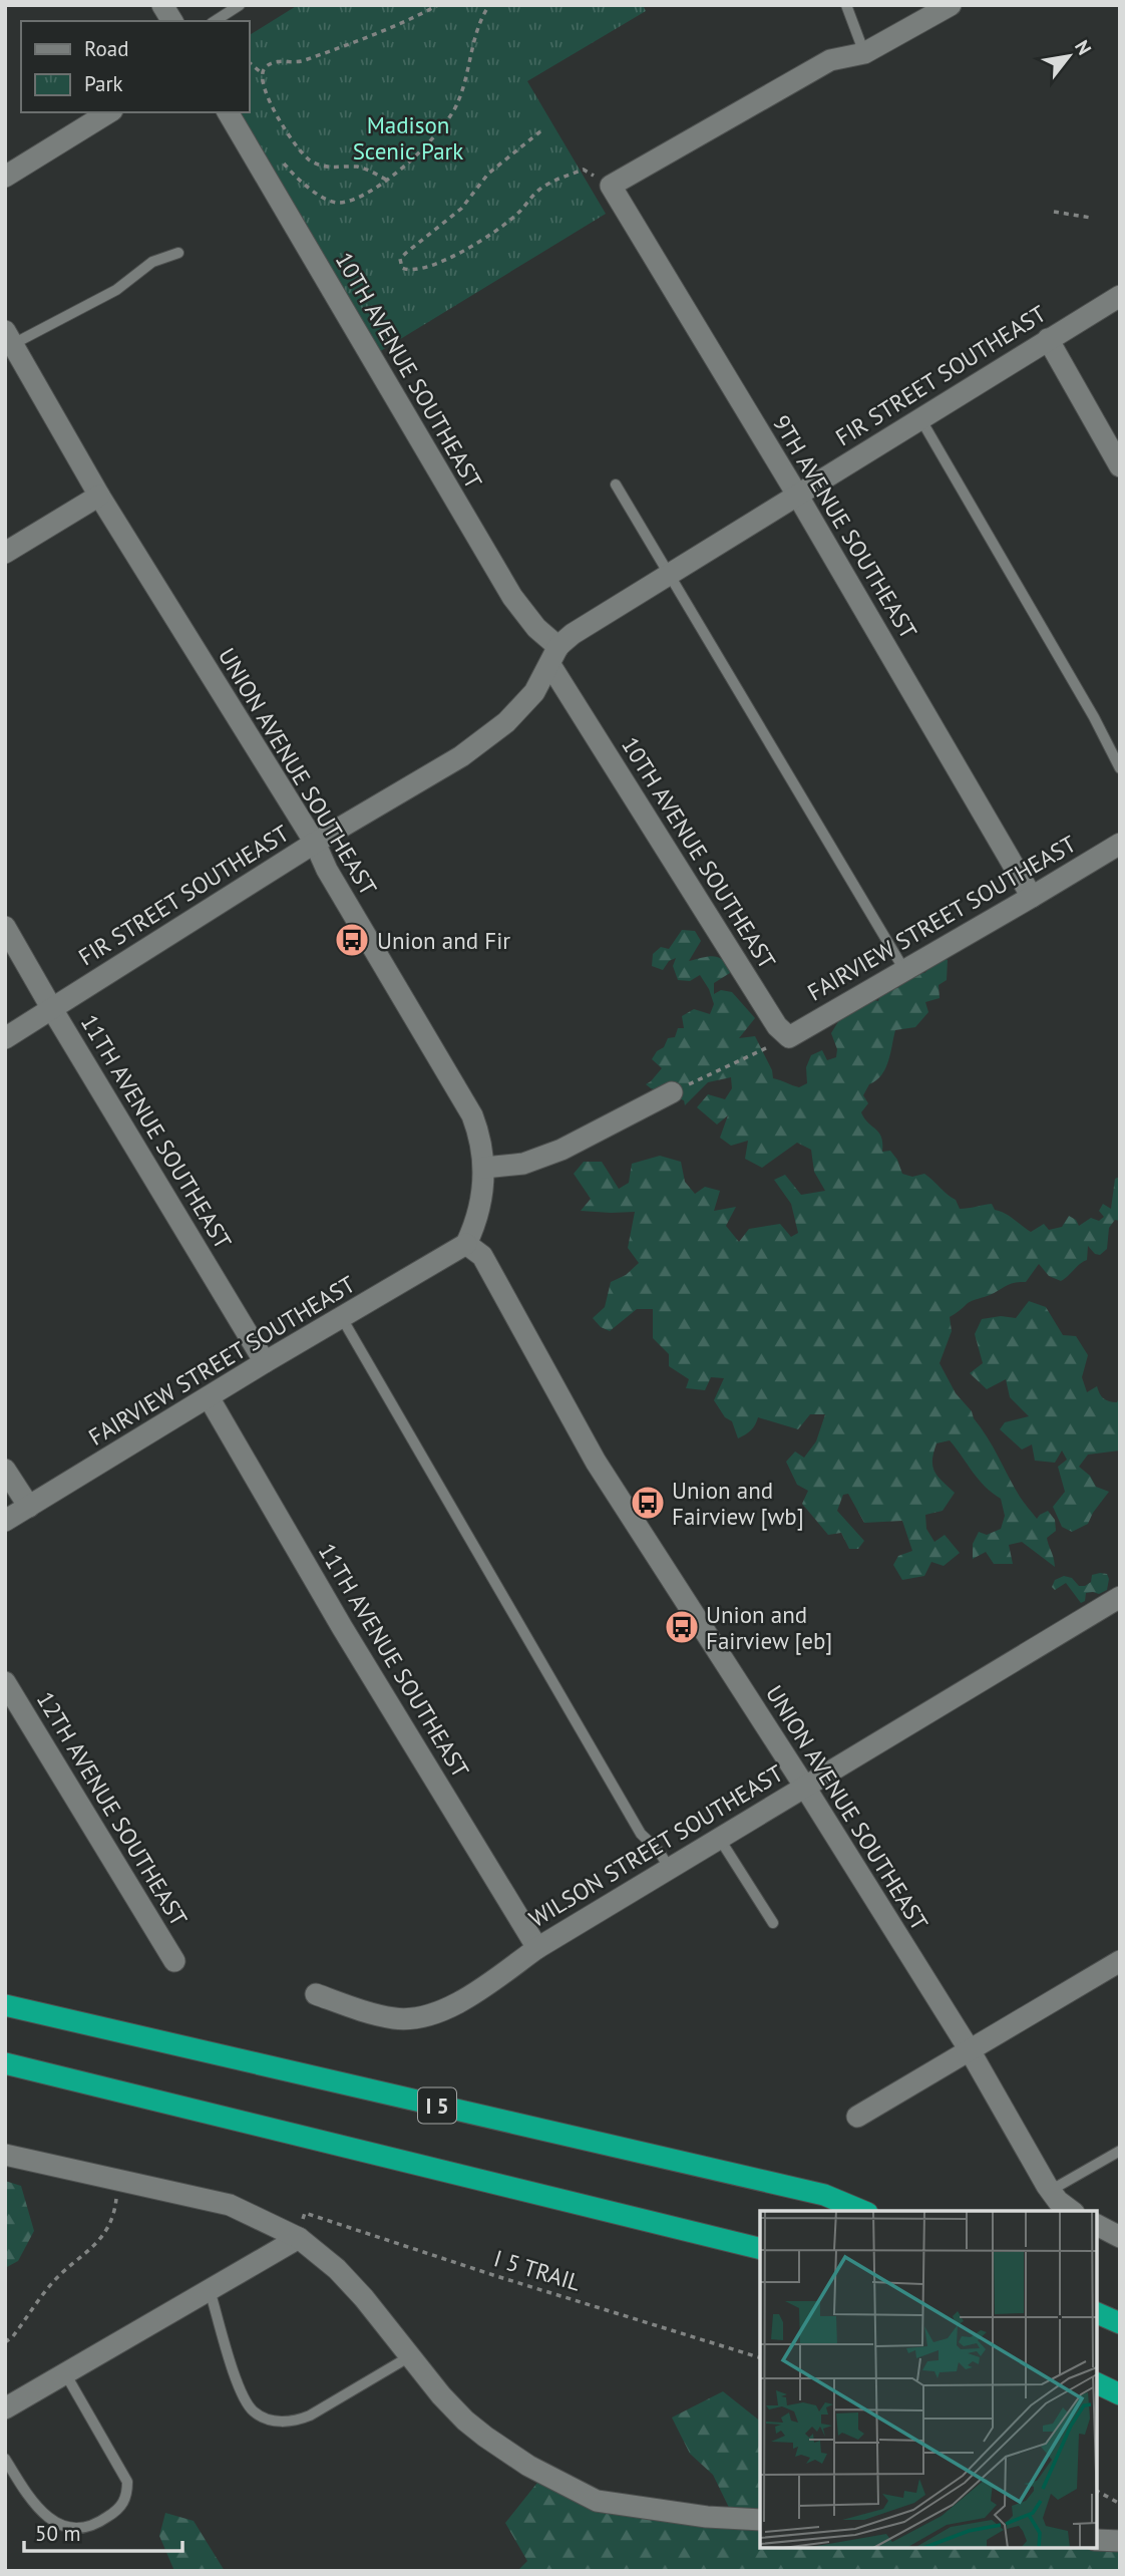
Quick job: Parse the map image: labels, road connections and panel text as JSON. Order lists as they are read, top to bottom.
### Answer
{
  "streets": {
    "highway": ["I 5"],
    "street": [
      "10TH AVENUE SOUTHEAST",
      "FIR STREET SOUTHEAST",
      "9TH AVENUE SOUTHEAST",
      "UNION AVENUE SOUTHEAST",
      "FAIRVIEW STREET SOUTHEAST",
      "11TH AVENUE SOUTHEAST",
      "12TH AVENUE SOUTHEAST",
      "WILSON STREET SOUTHEAST"
    ],
    "path": ["I 5 TRAIL"]
  },
  "crossings": [
    ["10TH AVENUE SOUTHEAST", "FIR STREET SOUTHEAST"],
    ["10TH AVENUE SOUTHEAST", "FAIRVIEW STREET SOUTHEAST"],
    ["FIR STREET SOUTHEAST", "9TH AVENUE SOUTHEAST"],
    ["FIR STREET SOUTHEAST", "UNION AVENUE SOUTHEAST"],
    ["FIR STREET SOUTHEAST", "11TH AVENUE SOUTHEAST"],
    ["9TH AVENUE SOUTHEAST", "FAIRVIEW STREET SOUTHEAST"],
    ["UNION AVENUE SOUTHEAST", "FAIRVIEW STREET SOUTHEAST"],
    ["UNION AVENUE SOUTHEAST", "WILSON STREET SOUTHEAST"],
    ["FAIRVIEW STREET SOUTHEAST", "11TH AVENUE SOUTHEAST"],
    ["11TH AVENUE SOUTHEAST", "WILSON STREET SOUTHEAST"]
  ],
  "parks": ["Madison Scenic Park"],
  "places": {
    "bus stop": ["Union and Fir", "Union and Fairview [wb]", "Union and Fairview [eb]"]
  },
  "legend": ["Road", "Park"],
  "scale_bar": "50 m",
  "north": "top right"
}
